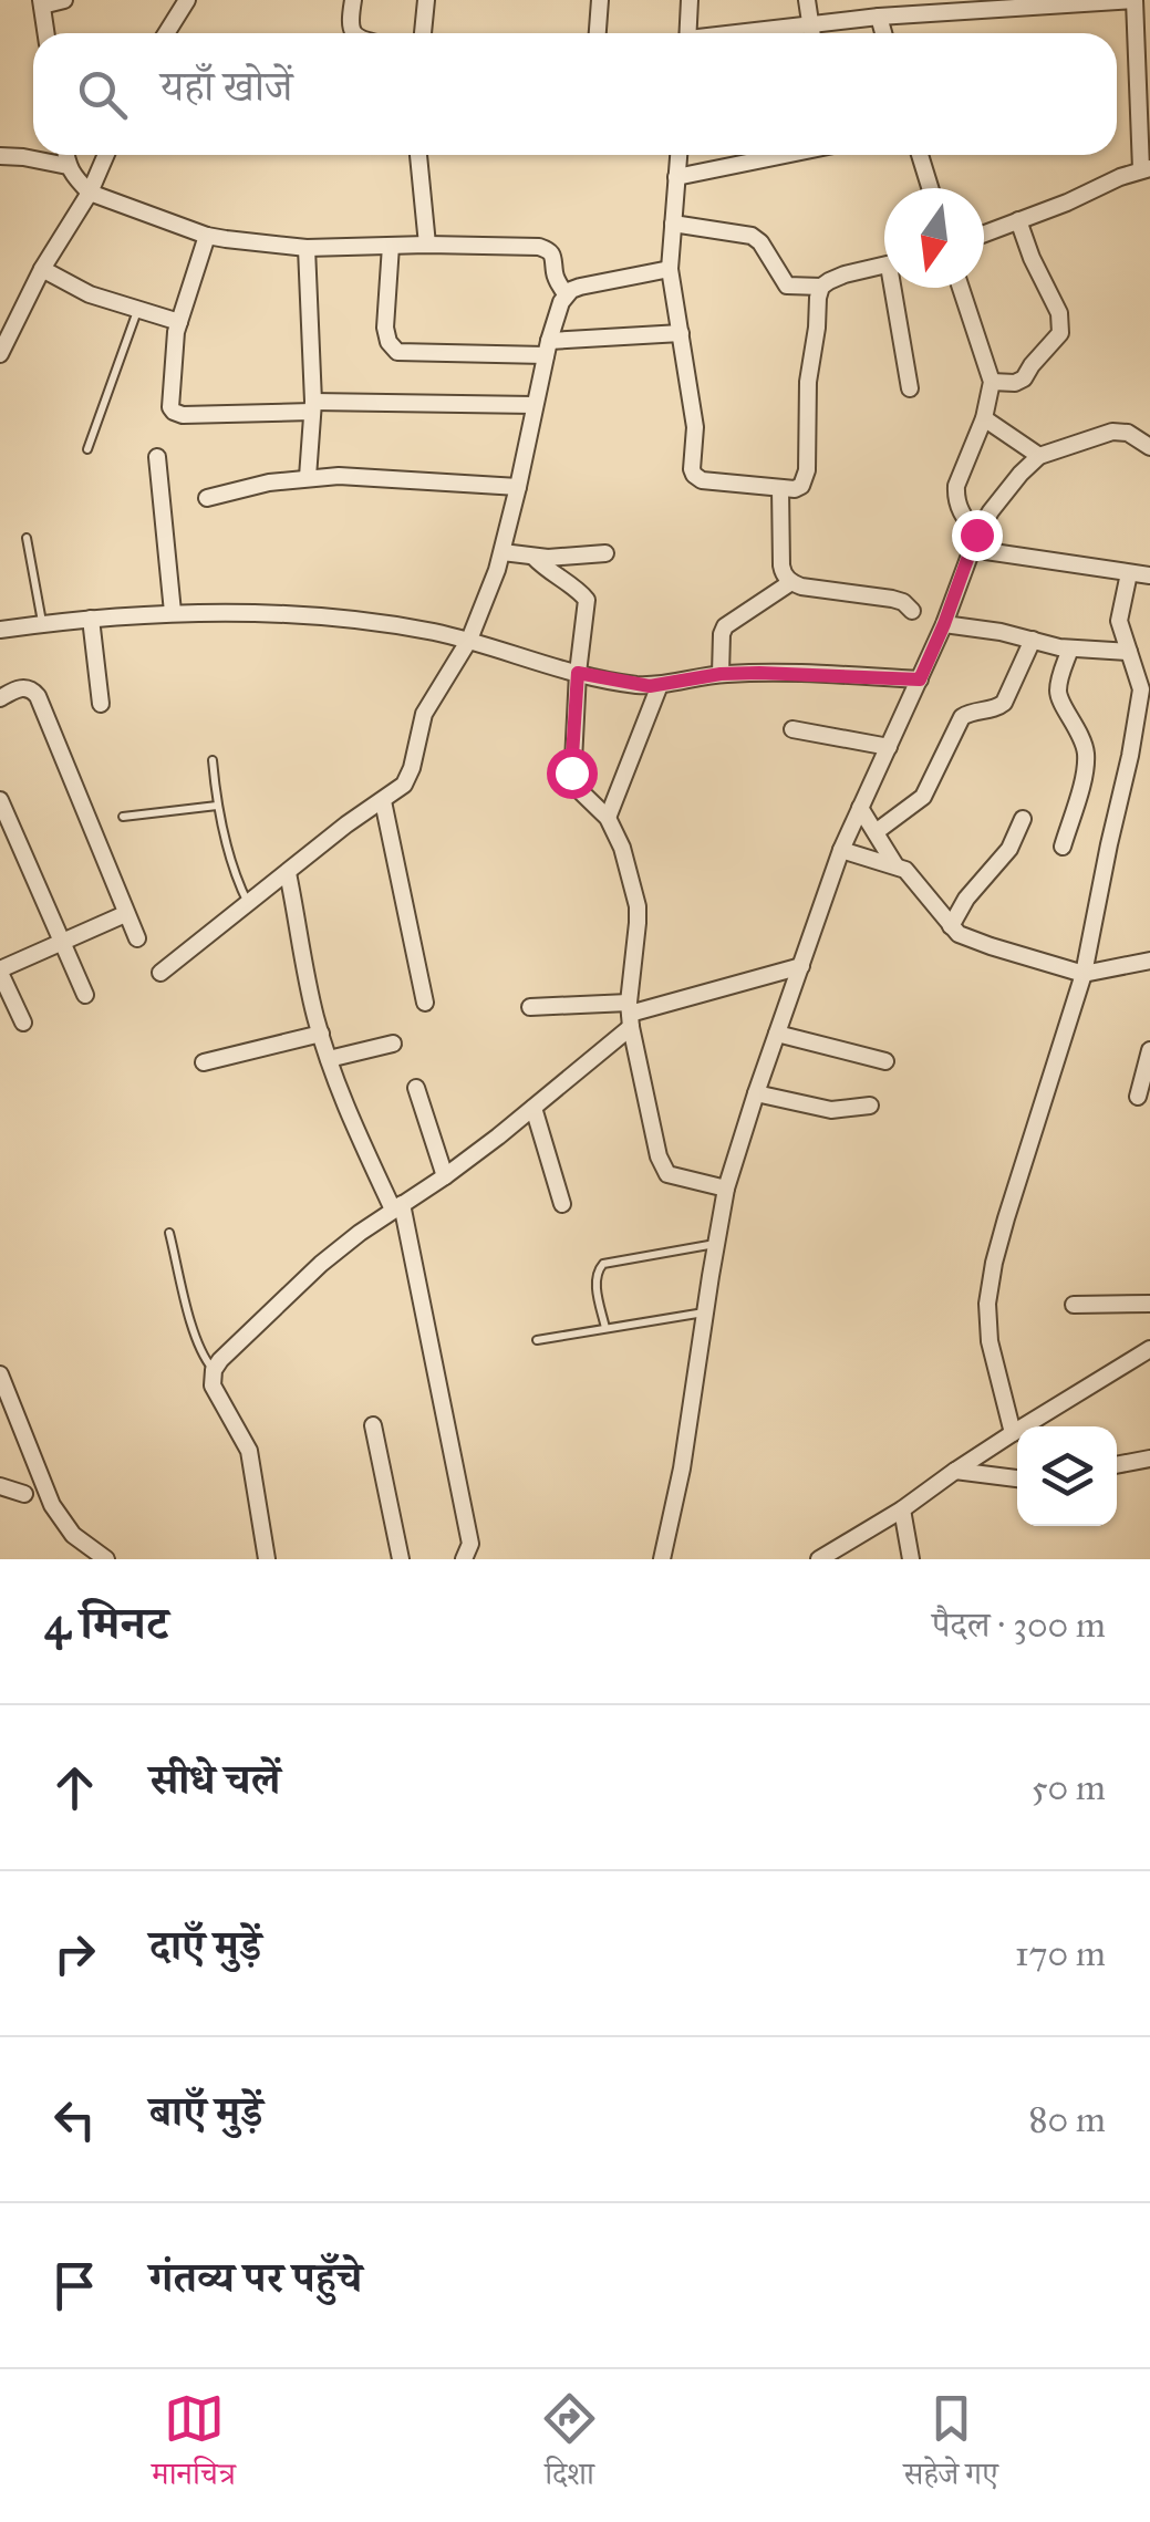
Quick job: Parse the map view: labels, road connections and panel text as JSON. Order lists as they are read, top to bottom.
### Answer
{
  "north": "bottom",
  "page": {
    "search": "यहाँ खोजें",
    "heading": ["4 मिनट", "पैदल · 300 m"],
    "list": [
      ["सीधे चलें", "50 m"],
      ["दाएँ मुड़ें", "170 m"],
      ["बाएँ मुड़ें", "80 m"],
      "गंतव्य पर पहुँचे"
    ],
    "nav": ["मानचित्र", "दिशा", "सहेजे गए"]
  }
}
